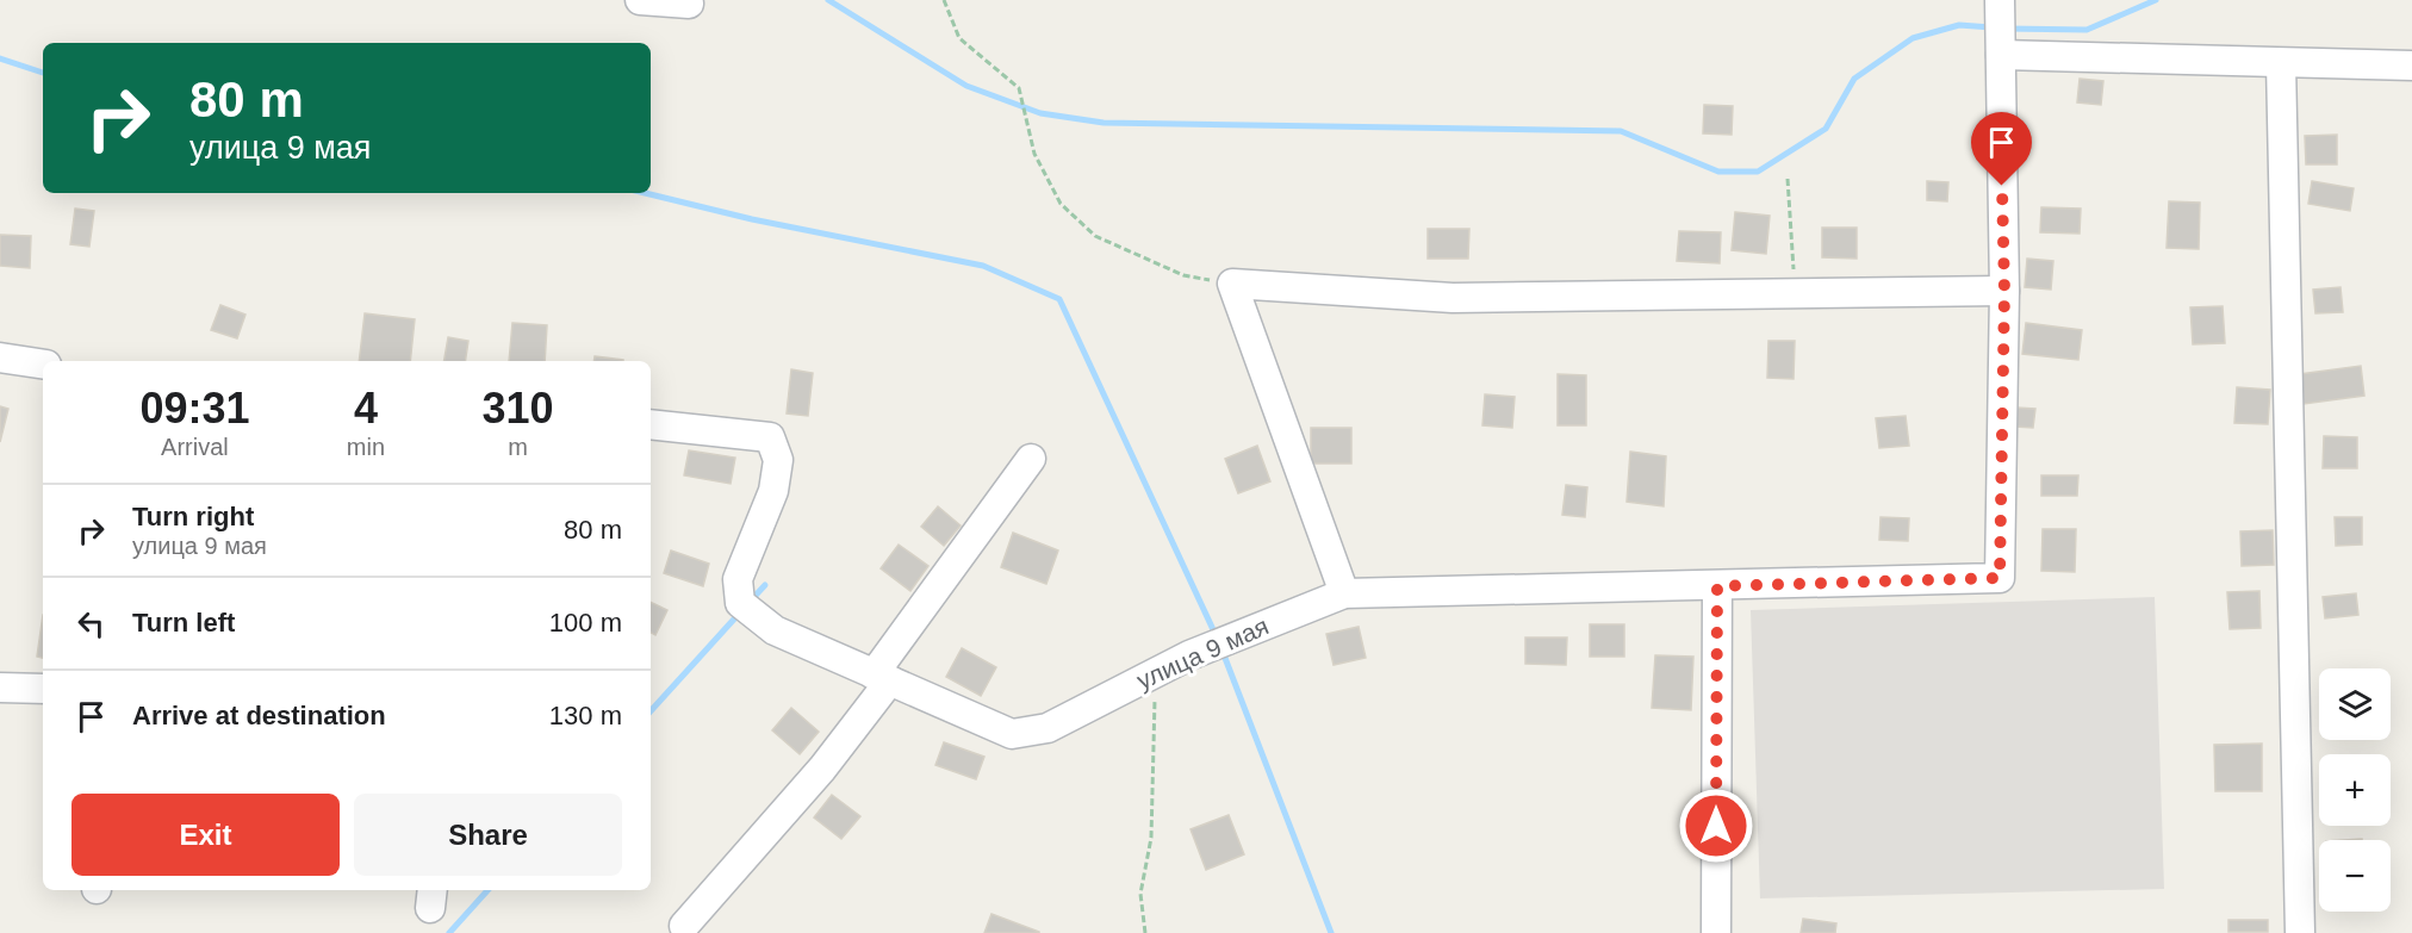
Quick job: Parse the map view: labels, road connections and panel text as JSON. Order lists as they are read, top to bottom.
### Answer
{
  "streets": {
    "street": ["улица 9 мая"]
  },
  "page": {
    "turn": ["80 m", "улица 9 мая"],
    "eta": [
      "09:31",
      "Arrival",
      "4",
      "min",
      "310",
      "m"
    ],
    "list": [
      {
        "name": "Turn right",
        "note": "улица 9 мая",
        "value": "80 m"
      },
      {
        "name": "Turn left",
        "value": "100 m"
      },
      {
        "name": "Arrive at destination",
        "value": "130 m"
      }
    ],
    "map_buttons": ["+", "−"],
    "buttons": ["Exit", "Share"]
  }
}
